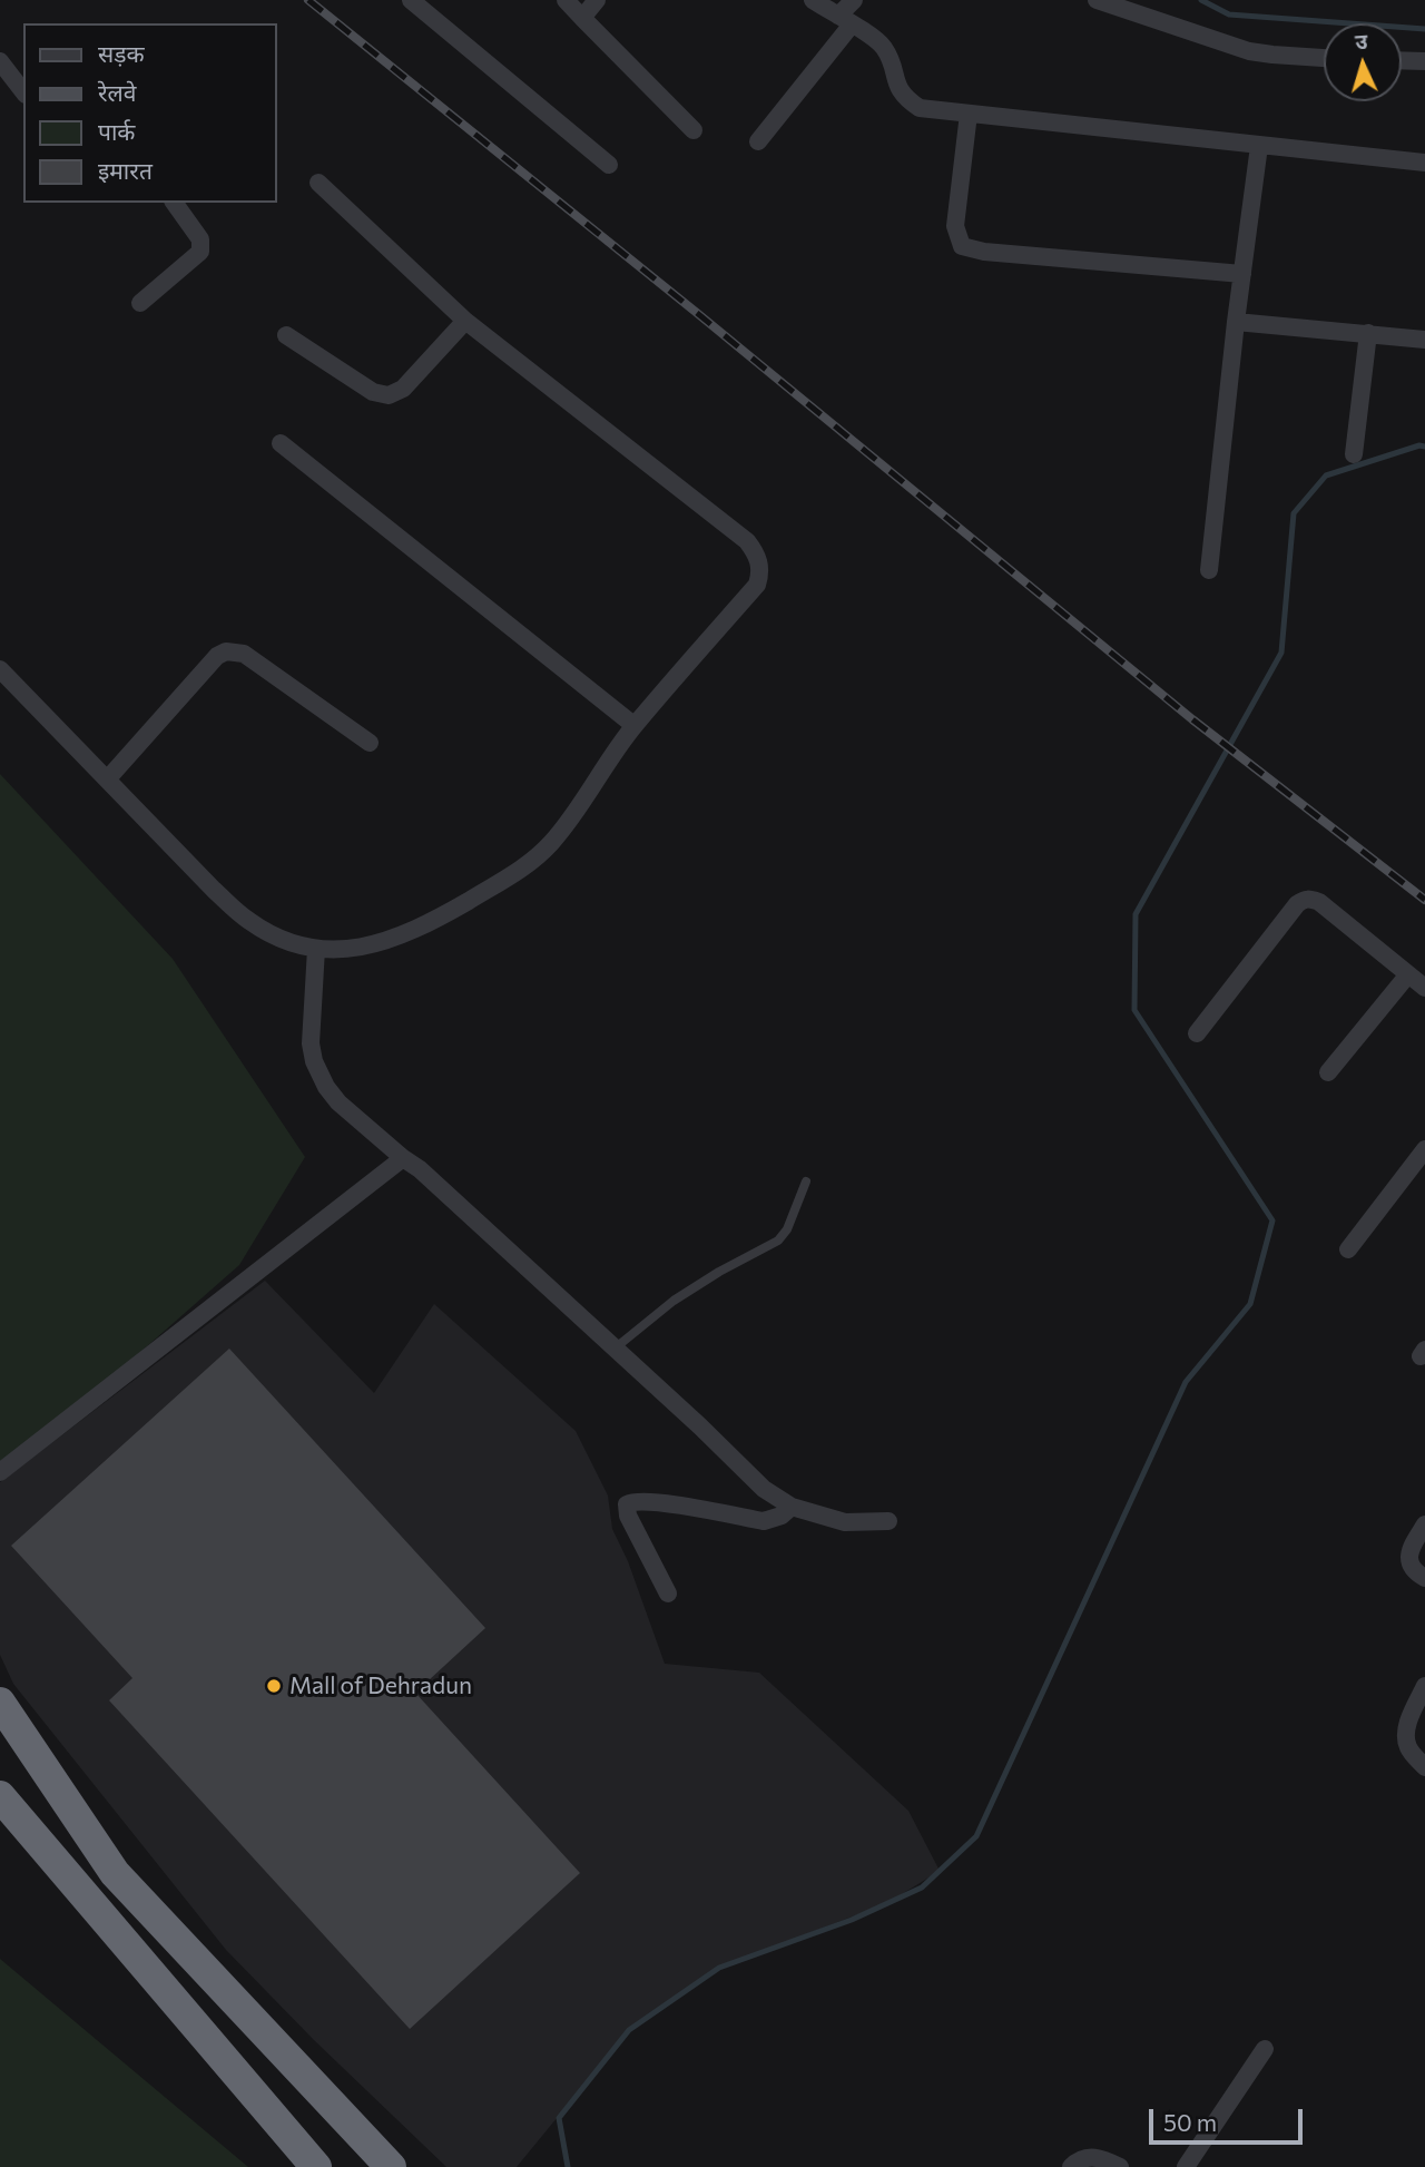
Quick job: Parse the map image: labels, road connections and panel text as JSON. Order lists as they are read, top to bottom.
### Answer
{
  "places": ["Mall of Dehradun"],
  "legend": [
    "सड़क",
    "रेलवे",
    "पार्क",
    "इमारत"
  ],
  "scale_bar": "50 m",
  "north": "top"
}
